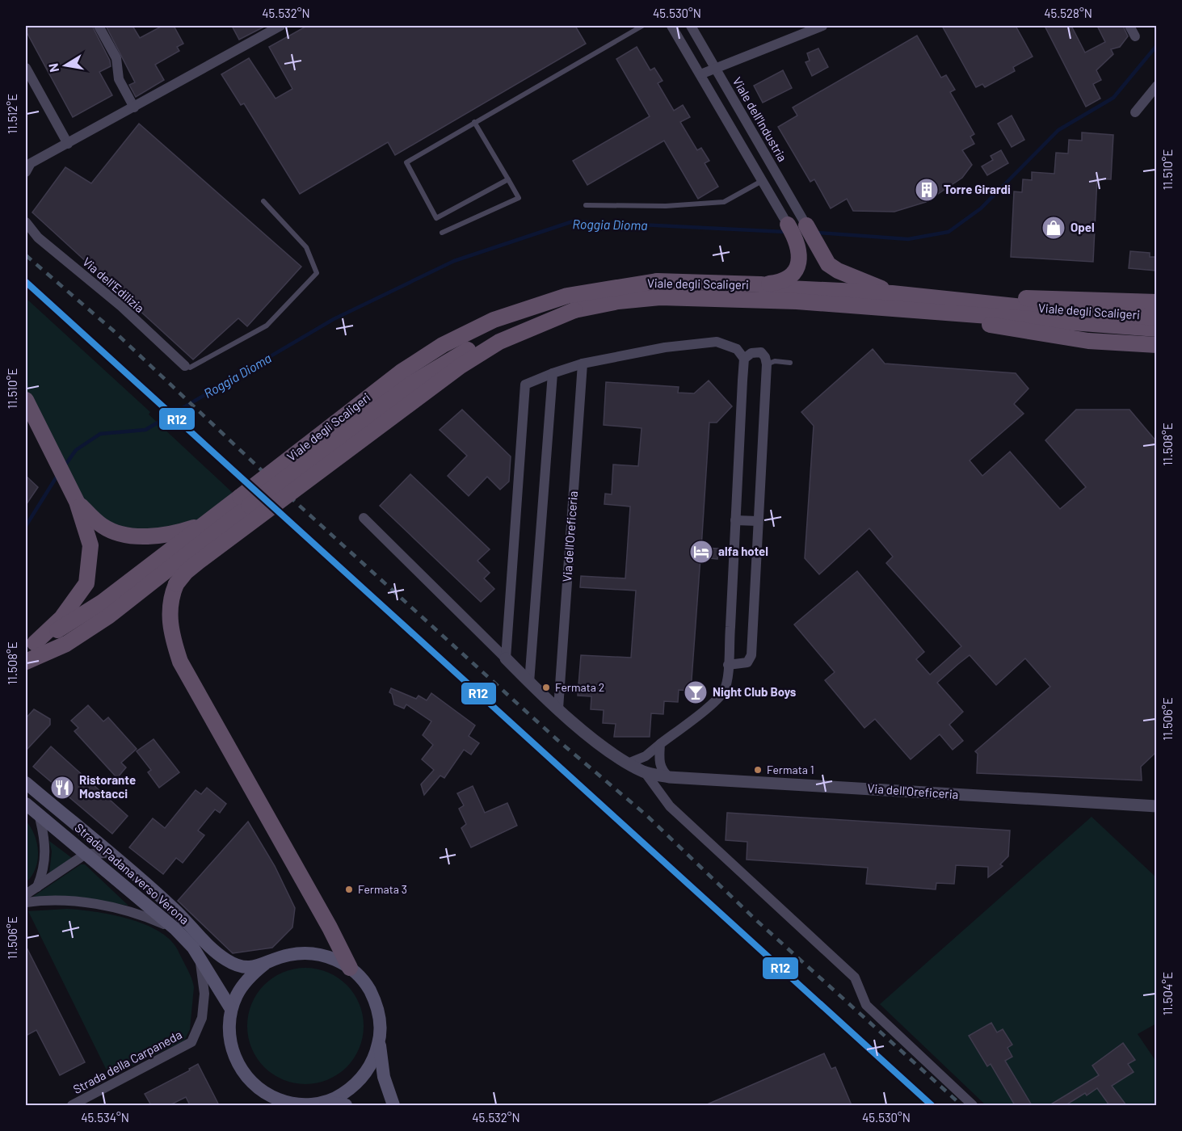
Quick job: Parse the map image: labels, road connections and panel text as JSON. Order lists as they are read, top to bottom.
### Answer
{
  "streets": {
    "highway": ["Viale degli Scaligeri"],
    "main road": ["Strada Padana verso Verona"],
    "street": [
      "Viale dell'Industria",
      "Via dell'Edilizia",
      "Via dell'Oreficeria",
      "Strada della Carpaneda"
    ]
  },
  "crossings": [
    ["Strada Padana verso Verona", "Strada della Carpaneda"]
  ],
  "water": ["Roggia Dioma"],
  "places": {
    "building": ["Torre Girardi"],
    "shop": ["Opel"],
    "hotel": ["alfa hotel"],
    "other": ["Fermata 2", "Fermata 1", "Fermata 3"],
    "bar": ["Night Club Boys"],
    "restaurant": ["Ristorante Mostacci"]
  },
  "lines": ["transit line R12"],
  "north": "left",
  "coordinates": [
    "45.532°N",
    "45.530°N",
    "45.528°N",
    "11.512°E",
    "11.510°E",
    "11.508°E",
    "11.506°E",
    "11.504°E",
    "45.534°N"
  ]
}
